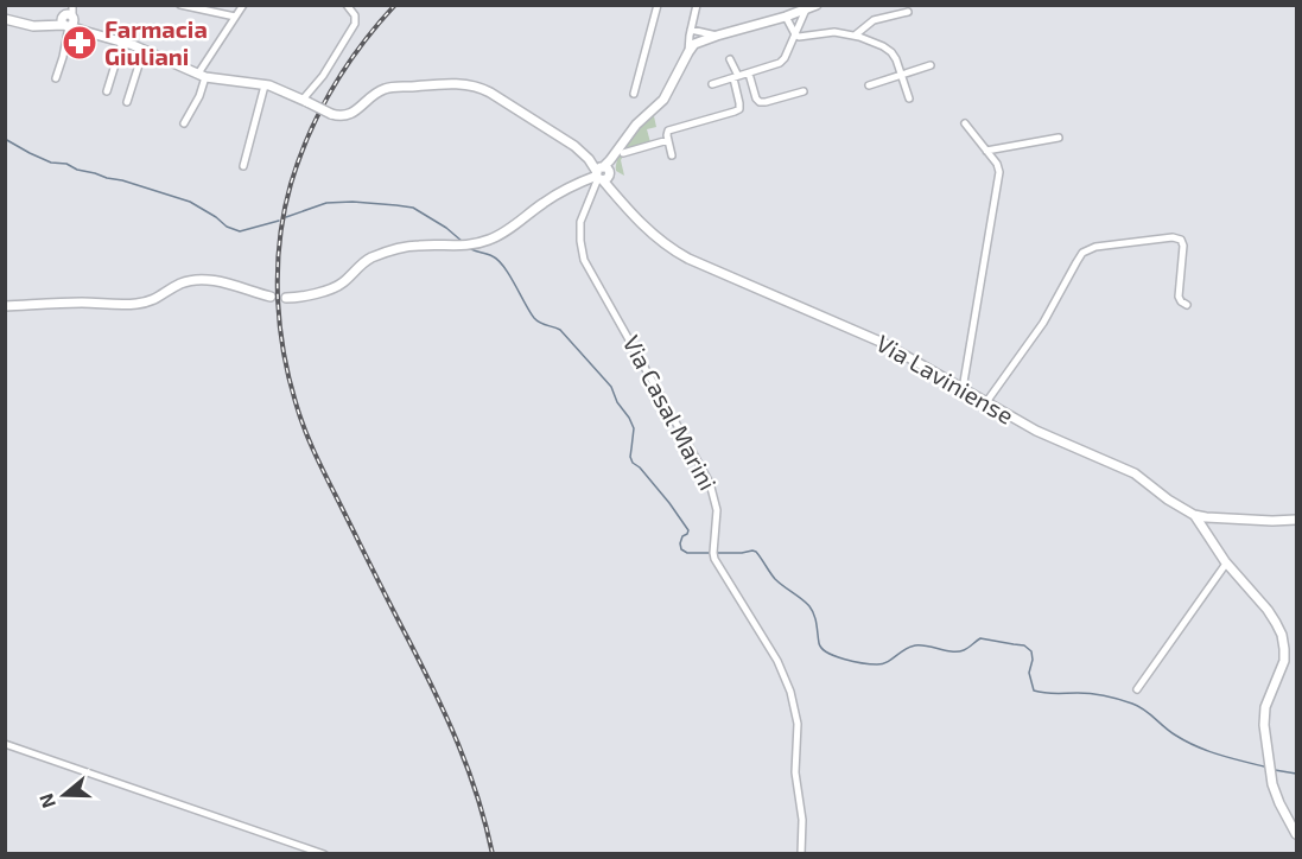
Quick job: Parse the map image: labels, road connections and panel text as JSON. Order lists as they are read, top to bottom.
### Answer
{
  "streets": {
    "street": ["Via Laviniense", "Via Casal Marini"]
  },
  "crossings": [
    ["Via Laviniense", "Via Casal Marini"]
  ],
  "places": {
    "pharmacy": ["Farmacia Giuliani"]
  },
  "north": "left"
}
